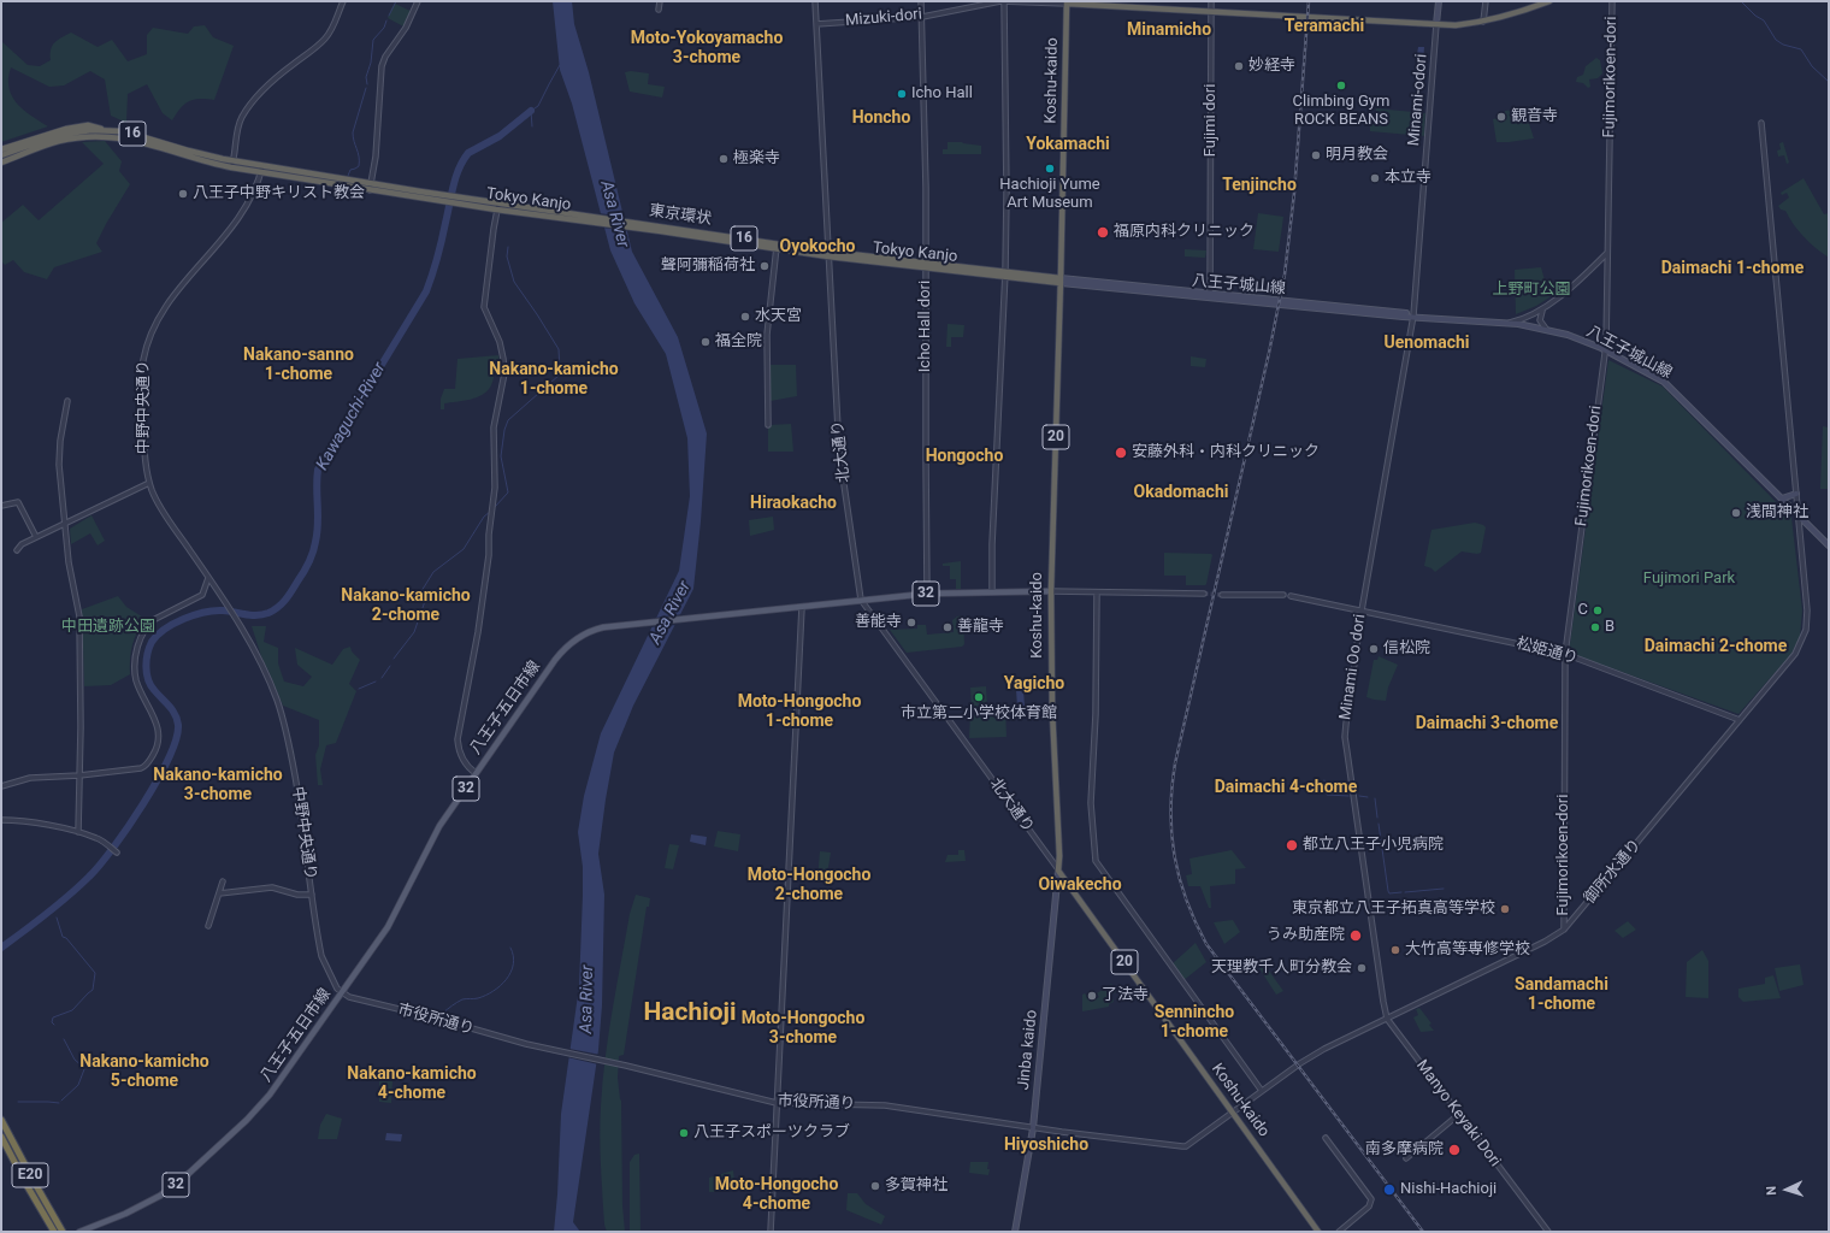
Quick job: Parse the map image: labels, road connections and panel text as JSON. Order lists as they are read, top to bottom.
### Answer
{
  "streets": {
    "highway": [
      "Koshu-kaido",
      "16",
      "Tokyo Kanjo",
      "20",
      "E20"
    ],
    "main road": [
      "Minami-odori",
      "八王子城山線",
      "32",
      "八王子五日市線",
      "Jinba kaido"
    ],
    "street": [
      "Mizuki-dori",
      "Fujimorikoen-dori",
      "Fujimi dori",
      "Icho Hall dori",
      "中野中央通り",
      "北大通り",
      "松姫通り",
      "Minami Oo dori",
      "御所水通り",
      "市役所通り",
      "Manyo Keyaki Dori"
    ]
  },
  "crossings": [
    ["Mizuki-dori", "Koshu-kaido"],
    ["Mizuki-dori", "Icho Hall dori"],
    ["Mizuki-dori", "北大通り"],
    ["Fujimorikoen-dori", "八王子城山線"],
    ["Fujimorikoen-dori", "松姫通り"],
    ["Fujimorikoen-dori", "御所水通り"],
    ["Koshu-kaido", "Tokyo Kanjo"],
    ["Koshu-kaido", "八王子城山線"],
    ["Koshu-kaido", "北大通り"],
    ["Koshu-kaido", "八王子五日市線"],
    ["Koshu-kaido", "御所水通り"],
    ["Koshu-kaido", "市役所通り"],
    ["Koshu-kaido", "Jinba kaido"],
    ["Minami-odori", "八王子城山線"],
    ["Minami-odori", "Minami Oo dori"],
    ["Fujimi dori", "八王子城山線"],
    ["Tokyo Kanjo", "八王子城山線"],
    ["Tokyo Kanjo", "Icho Hall dori"],
    ["Tokyo Kanjo", "中野中央通り"],
    ["Tokyo Kanjo", "北大通り"],
    ["八王子城山線", "Minami Oo dori"],
    ["八王子城山線", "御所水通り"],
    ["Icho Hall dori", "八王子五日市線"],
    ["中野中央通り", "八王子五日市線"],
    ["中野中央通り", "市役所通り"],
    ["北大通り", "八王子五日市線"],
    ["北大通り", "Jinba kaido"],
    ["松姫通り", "Minami Oo dori"],
    ["松姫通り", "御所水通り"],
    ["Minami Oo dori", "御所水通り"],
    ["Minami Oo dori", "Manyo Keyaki Dori"],
    ["八王子五日市線", "市役所通り"],
    ["御所水通り", "市役所通り"],
    ["御所水通り", "Manyo Keyaki Dori"],
    ["市役所通り", "Jinba kaido"]
  ],
  "districts": [
    "Teramachi",
    "Minamicho",
    "Moto-Yokoyamacho 3-chome",
    "Honcho",
    "Yokamachi",
    "Tenjincho",
    "Oyokocho",
    "Daimachi 1-chome",
    "Uenomachi",
    "Nakano-sanno 1-chome",
    "Nakano-kamicho 1-chome",
    "Hongocho",
    "Okadomachi",
    "Hiraokacho",
    "Nakano-kamicho 2-chome",
    "Daimachi 2-chome",
    "Yagicho",
    "Moto-Hongocho 1-chome",
    "Daimachi 3-chome",
    "Nakano-kamicho 3-chome",
    "Daimachi 4-chome",
    "Moto-Hongocho 2-chome",
    "Oiwakecho",
    "Sandamachi 1-chome",
    "Sennincho 1-chome",
    "Hachioji",
    "Moto-Hongocho 3-chome",
    "Nakano-kamicho 5-chome",
    "Nakano-kamicho 4-chome",
    "Hiyoshicho",
    "Moto-Hongocho 4-chome"
  ],
  "water": ["Asa River", "Kawaguchi-River"],
  "parks": ["上野町公園", "Fujimori Park", "中田遺跡公園"],
  "places": [
    "妙経寺",
    "Climbing Gym ROCK BEANS",
    "Icho Hall",
    "観音寺",
    "明月教会",
    "極楽寺",
    "Hachioji Yume Art Museum",
    "本立寺",
    "八王子中野キリスト教会",
    "福原内科クリニック",
    "聲阿彌稲荷社",
    "水天宮",
    "福全院",
    "安藤外科・内科クリニック",
    "浅間神社",
    "C",
    "善能寺",
    "善龍寺",
    "B",
    "信松院",
    "市立第二小学校体育館",
    "都立八王子小児病院",
    "東京都立八王子拓真高等学校",
    "うみ助産院",
    "大竹高等専修学校",
    "天理教千人町分教会",
    "了法寺",
    "八王子スポーツクラブ",
    "南多摩病院",
    "多賀神社",
    "Nishi-Hachioji"
  ],
  "north": "left"
}
